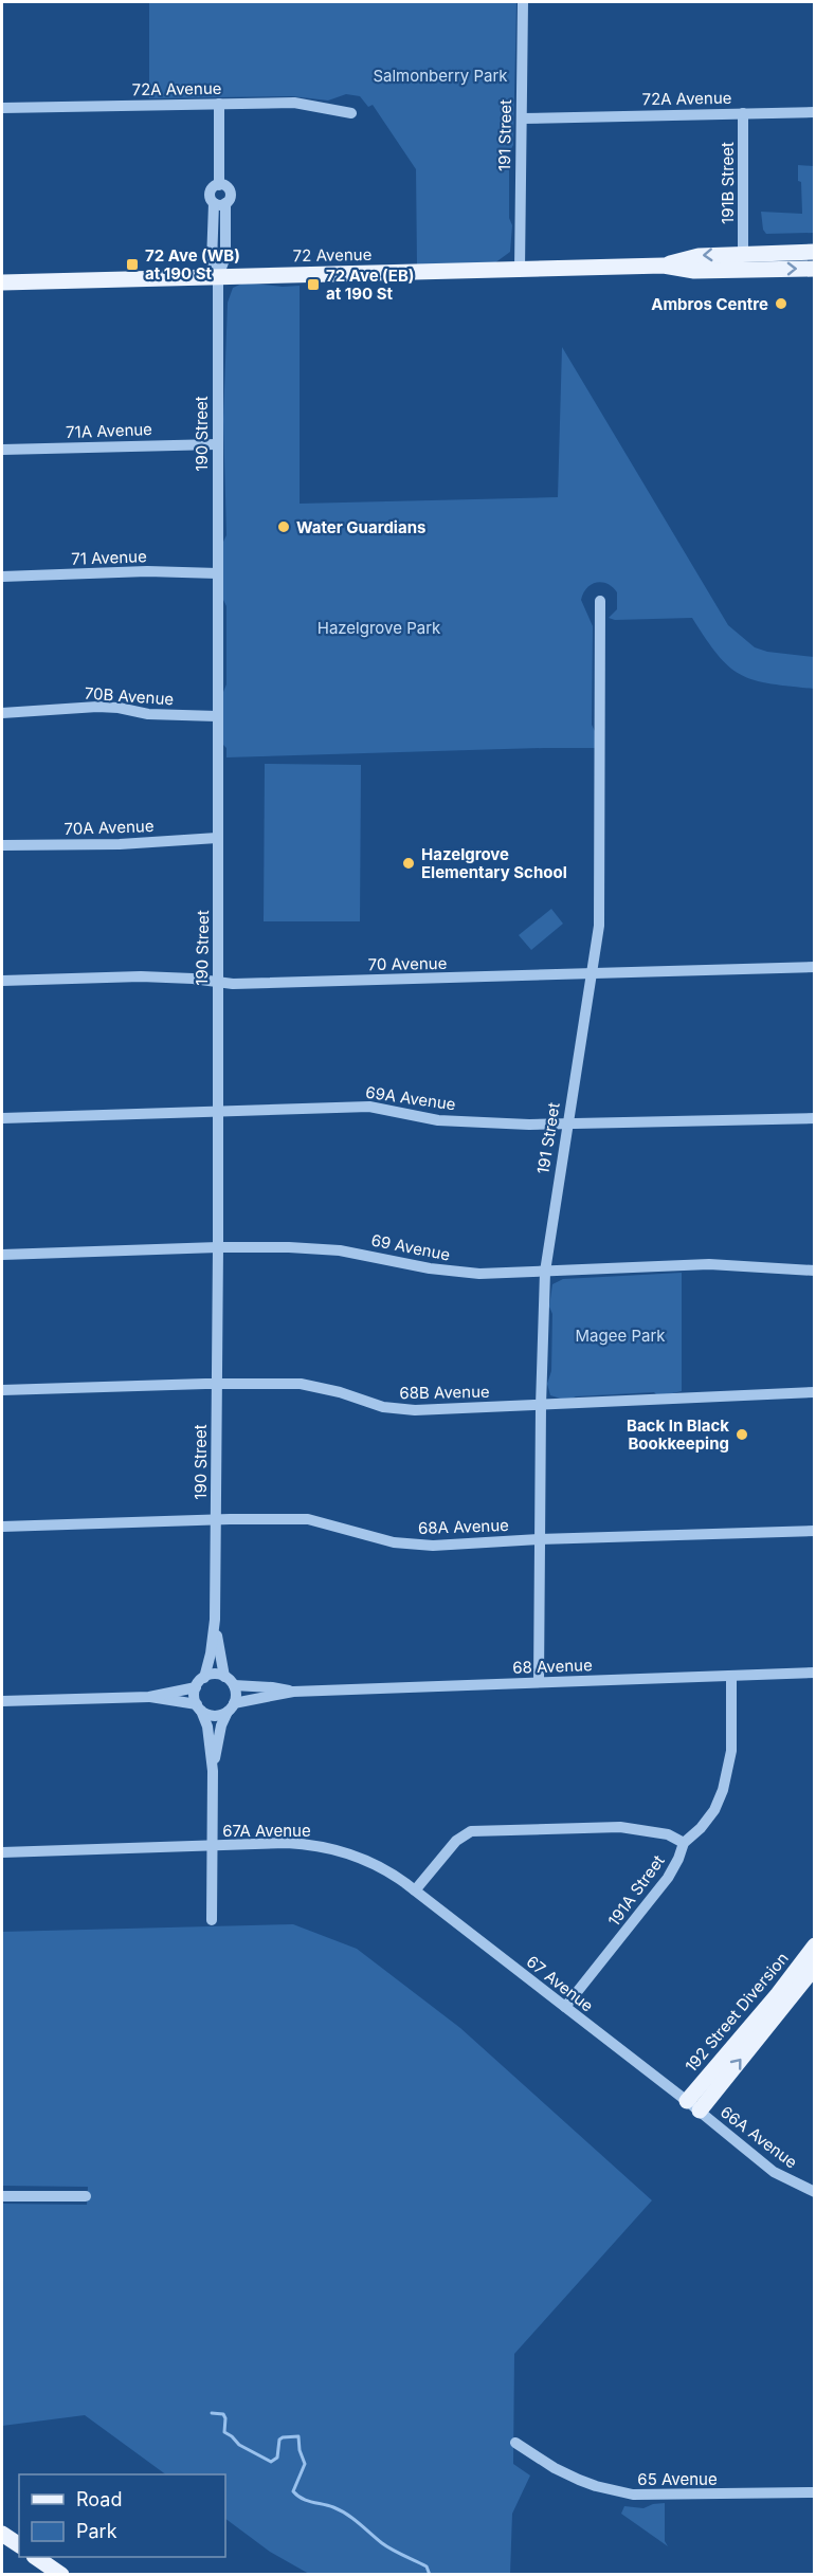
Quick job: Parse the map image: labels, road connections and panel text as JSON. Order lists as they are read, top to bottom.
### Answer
{
  "streets": {
    "main road": ["72 Avenue", "192 Street Diversion"],
    "street": [
      "72A Avenue",
      "191 Street",
      "191B Street",
      "71A Avenue",
      "190 Street",
      "71 Avenue",
      "70B Avenue",
      "70A Avenue",
      "70 Avenue",
      "69A Avenue",
      "69 Avenue",
      "68B Avenue",
      "68A Avenue",
      "68 Avenue",
      "67A Avenue",
      "191A Street",
      "67 Avenue",
      "66A Avenue",
      "65 Avenue"
    ]
  },
  "crossings": [
    ["72A Avenue", "191 Street"],
    ["72A Avenue", "191B Street"],
    ["72A Avenue", "190 Street"],
    ["191 Street", "72 Avenue"],
    ["191 Street", "70 Avenue"],
    ["191 Street", "69A Avenue"],
    ["191 Street", "69 Avenue"],
    ["191 Street", "68B Avenue"],
    ["191 Street", "68A Avenue"],
    ["191 Street", "68 Avenue"],
    ["191B Street", "72 Avenue"],
    ["72 Avenue", "190 Street"],
    ["71A Avenue", "190 Street"],
    ["190 Street", "71 Avenue"],
    ["190 Street", "70B Avenue"],
    ["190 Street", "70A Avenue"],
    ["190 Street", "70 Avenue"],
    ["190 Street", "69A Avenue"],
    ["190 Street", "69 Avenue"],
    ["190 Street", "68B Avenue"],
    ["190 Street", "68A Avenue"],
    ["190 Street", "68 Avenue"],
    ["68 Avenue", "191A Street"],
    ["67A Avenue", "67 Avenue"],
    ["191A Street", "67 Avenue"],
    ["67 Avenue", "192 Street Diversion"],
    ["67 Avenue", "66A Avenue"],
    ["192 Street Diversion", "66A Avenue"]
  ],
  "parks": ["Salmonberry Park", "Hazelgrove Park", "Magee Park"],
  "places": {
    "transit": ["72 Ave (WB) at 190 St", "72 Ave (EB) at 190 St"],
    "other": [
      "Ambros Centre",
      "Water Guardians",
      "Hazelgrove Elementary School",
      "Back In Black Bookkeeping"
    ]
  },
  "legend": ["Road", "Park"]
}
